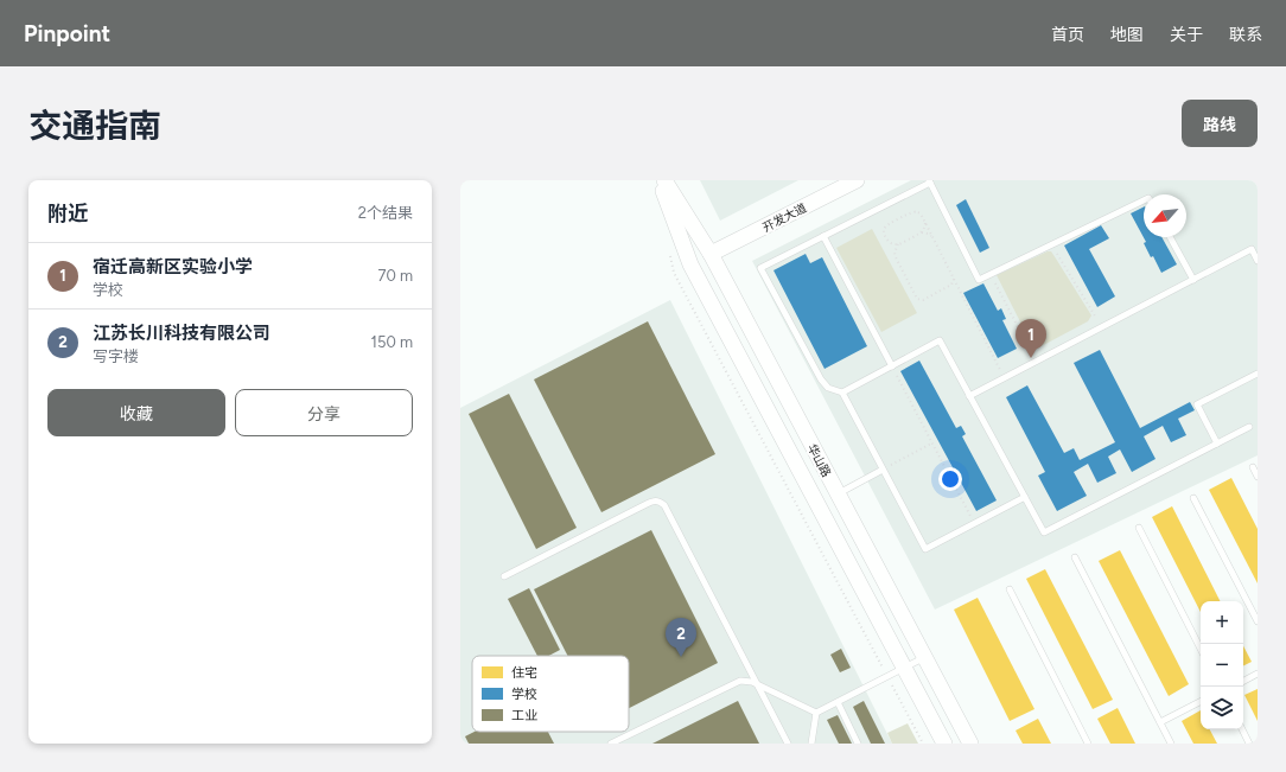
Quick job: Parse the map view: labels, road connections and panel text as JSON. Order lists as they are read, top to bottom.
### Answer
{
  "streets": {
    "street": ["开发大道", "华山路"]
  },
  "crossings": [
    ["开发大道", "华山路"]
  ],
  "legend": ["住宅", "学校", "工业"],
  "north": "bottom left",
  "page": {
    "header": "Pinpoint",
    "nav": [
      "首页",
      "地图",
      "关于",
      "联系"
    ],
    "title": "交通指南",
    "buttons": [
      "路线",
      ["收藏", "分享"]
    ],
    "heading": ["附近", "2个结果"],
    "list": [
      {
        "mark": "1",
        "name": "宿迁高新区实验小学",
        "note": "学校",
        "value": "70 m"
      },
      {
        "mark": "2",
        "name": "江苏长川科技有限公司",
        "note": "写字楼",
        "value": "150 m"
      }
    ],
    "pins": ["1", "2"],
    "map_buttons": ["+", "−"]
  }
}
